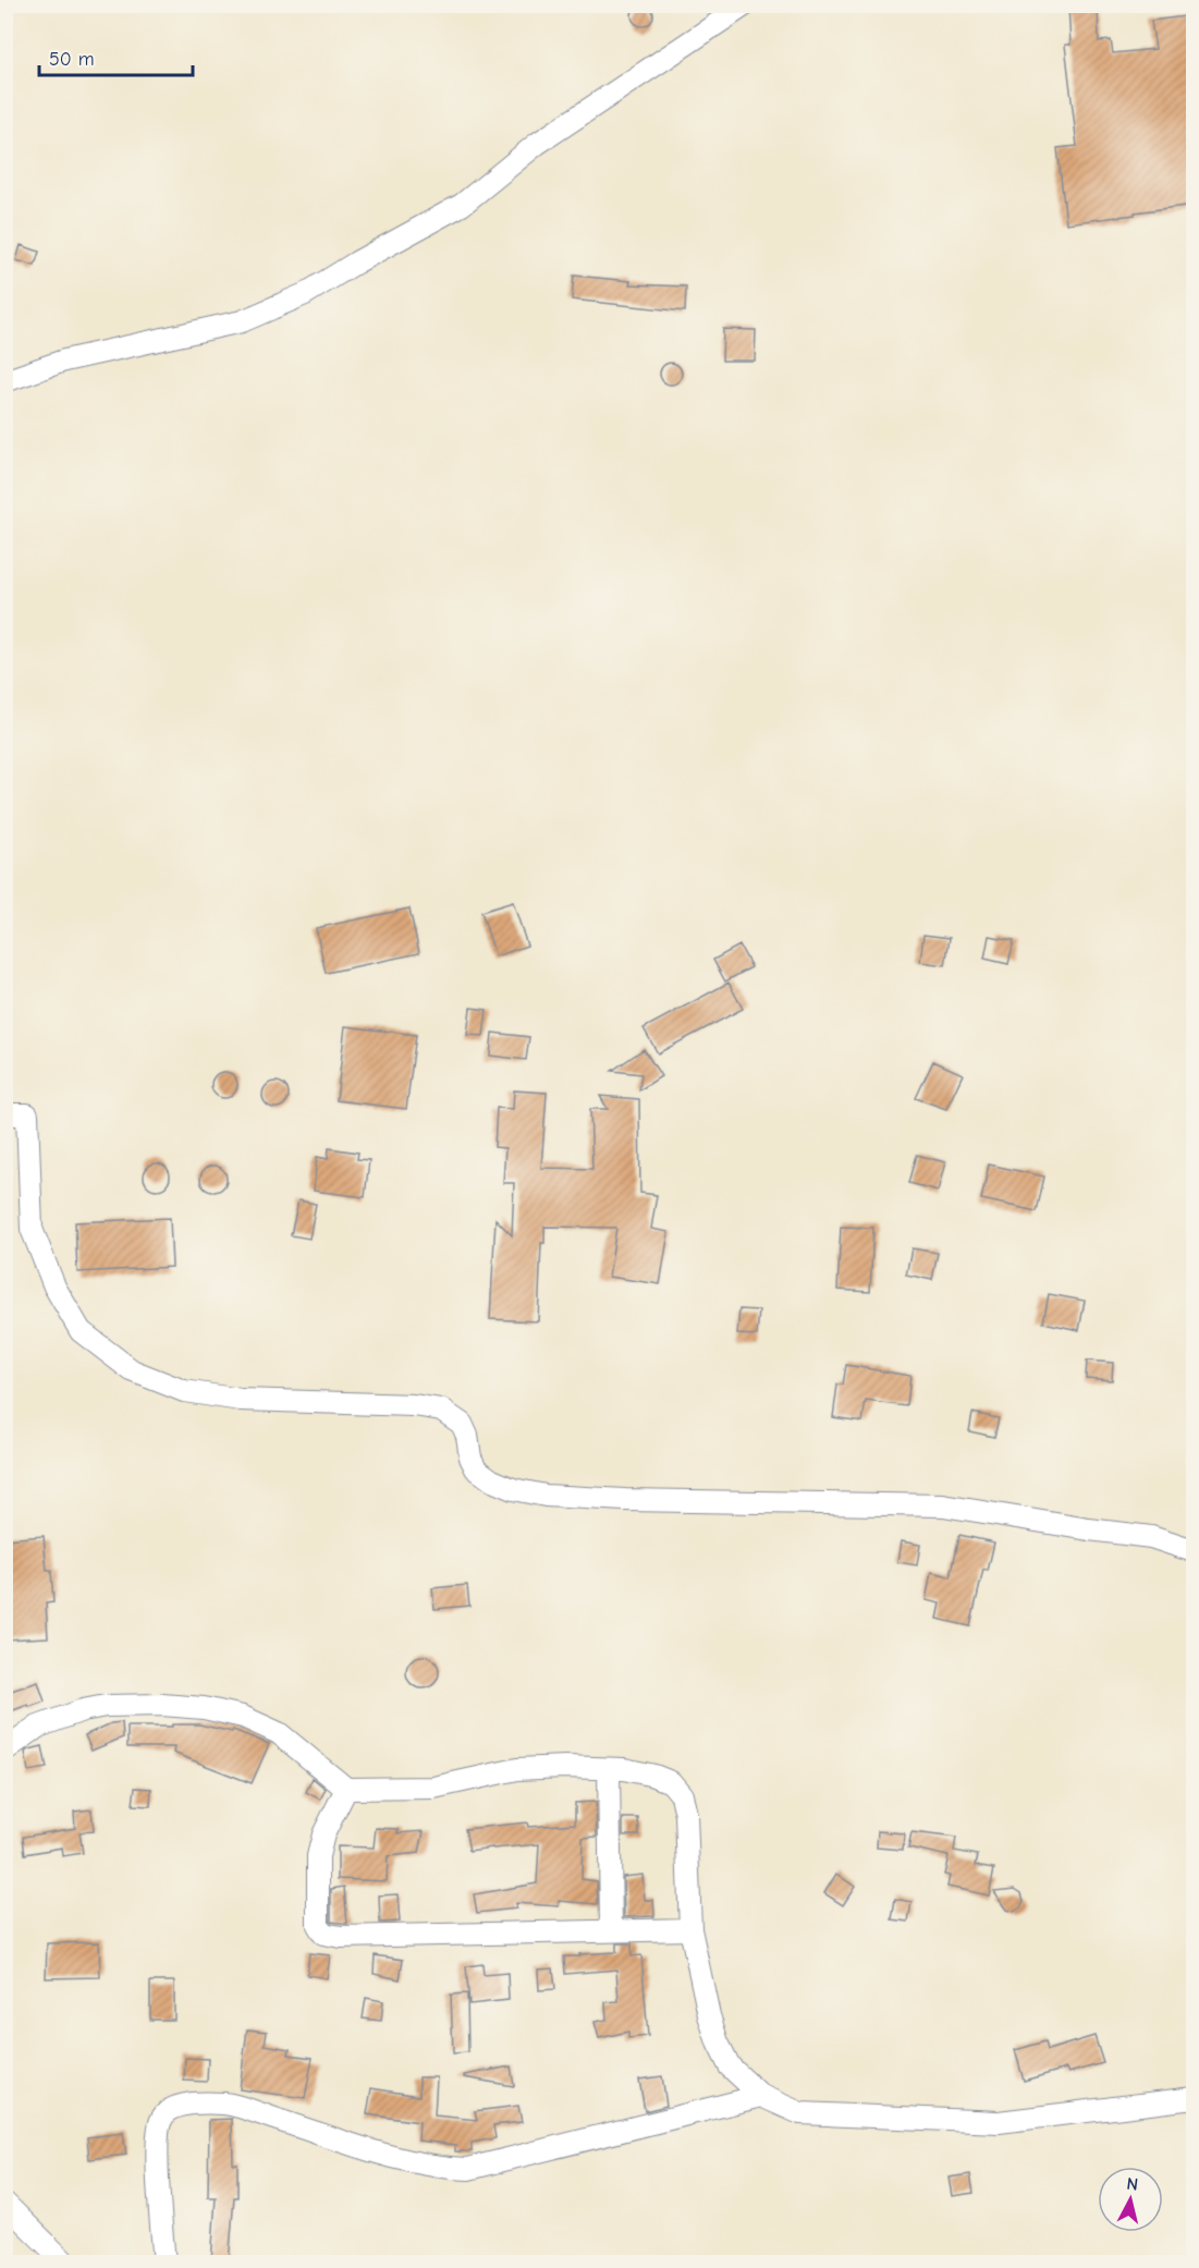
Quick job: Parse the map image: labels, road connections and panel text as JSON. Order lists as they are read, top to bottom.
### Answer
{
  "scale_bar": "50 m",
  "north": "top"
}
